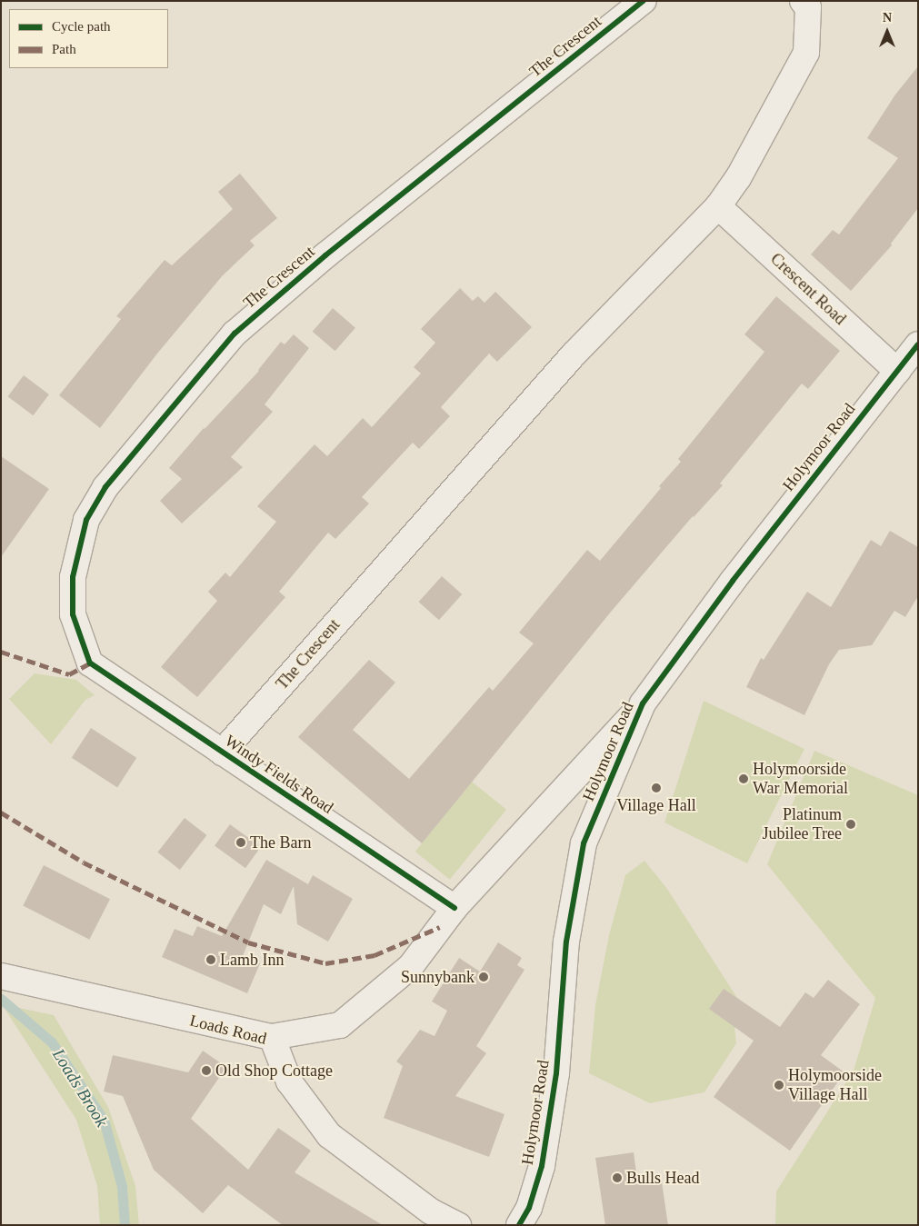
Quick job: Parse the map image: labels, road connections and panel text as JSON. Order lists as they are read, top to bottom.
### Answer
{
  "streets": {
    "street": [
      "The Crescent",
      "Crescent Road",
      "Holymoor Road",
      "Windy Fields Road",
      "Loads Road"
    ]
  },
  "crossings": [
    ["The Crescent", "Crescent Road"],
    ["The Crescent", "Windy Fields Road"],
    ["Crescent Road", "Holymoor Road"]
  ],
  "water": ["Loads Brook"],
  "places": [
    "Holymoorside War Memorial",
    "Village Hall",
    "Platinum Jubilee Tree",
    "The Barn",
    "Lamb Inn",
    "Sunnybank",
    "Old Shop Cottage",
    "Holymoorside Village Hall",
    "Bulls Head"
  ],
  "legend": ["Cycle path", "Path"],
  "north": "top"
}
